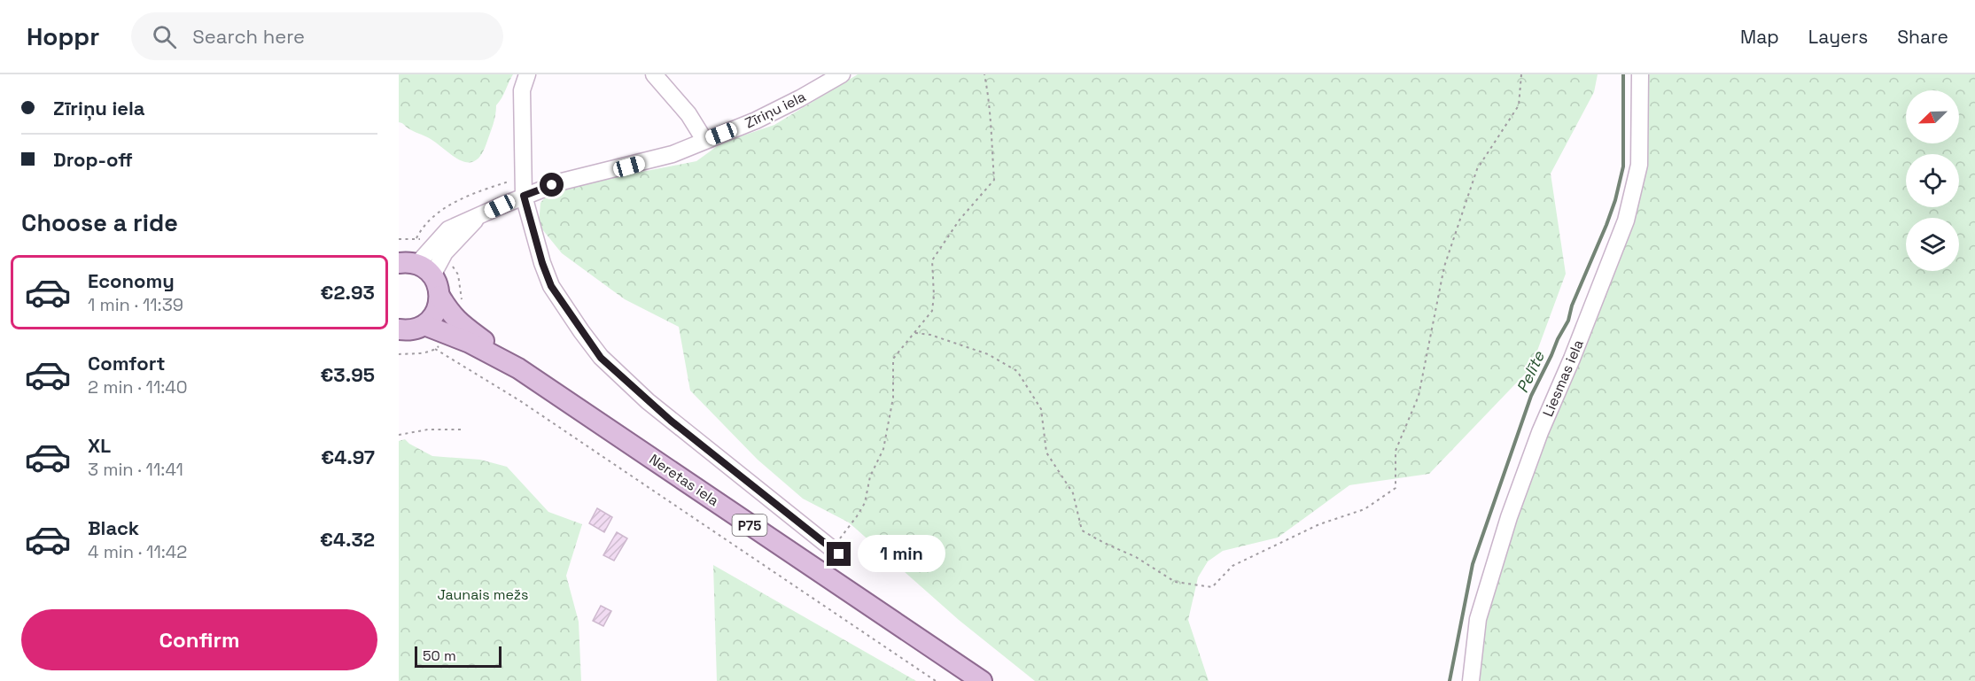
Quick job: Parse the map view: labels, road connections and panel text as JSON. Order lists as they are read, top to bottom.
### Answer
{
  "streets": {
    "main road": ["Neretas iela", "P75"],
    "street": ["Zīriņu iela", "Liesmas iela"]
  },
  "crossings": [
    ["Zīriņu iela", "Neretas iela"]
  ],
  "water": ["Pelīte"],
  "parks": ["Jaunais mežs"],
  "scale_bar": "50 m",
  "north": "bottom left",
  "page": {
    "header": "Hoppr",
    "search": "Search here",
    "nav": ["Map", "Layers", "Share"],
    "banner": ["Zīriņu iela", "Drop-off"],
    "heading": "Choose a ride",
    "list": [
      {
        "name": "Economy",
        "note": "1 min · 11:39",
        "value": "€2.93"
      },
      {
        "name": "Comfort",
        "note": "2 min · 11:40",
        "value": "€3.95"
      },
      {
        "name": "XL",
        "note": "3 min · 11:41",
        "value": "€4.97"
      },
      {
        "name": "Black",
        "note": "4 min · 11:42",
        "value": "€4.32"
      }
    ],
    "bubble": "1 min",
    "buttons": "Confirm",
    "scale": "50 m"
  }
}
